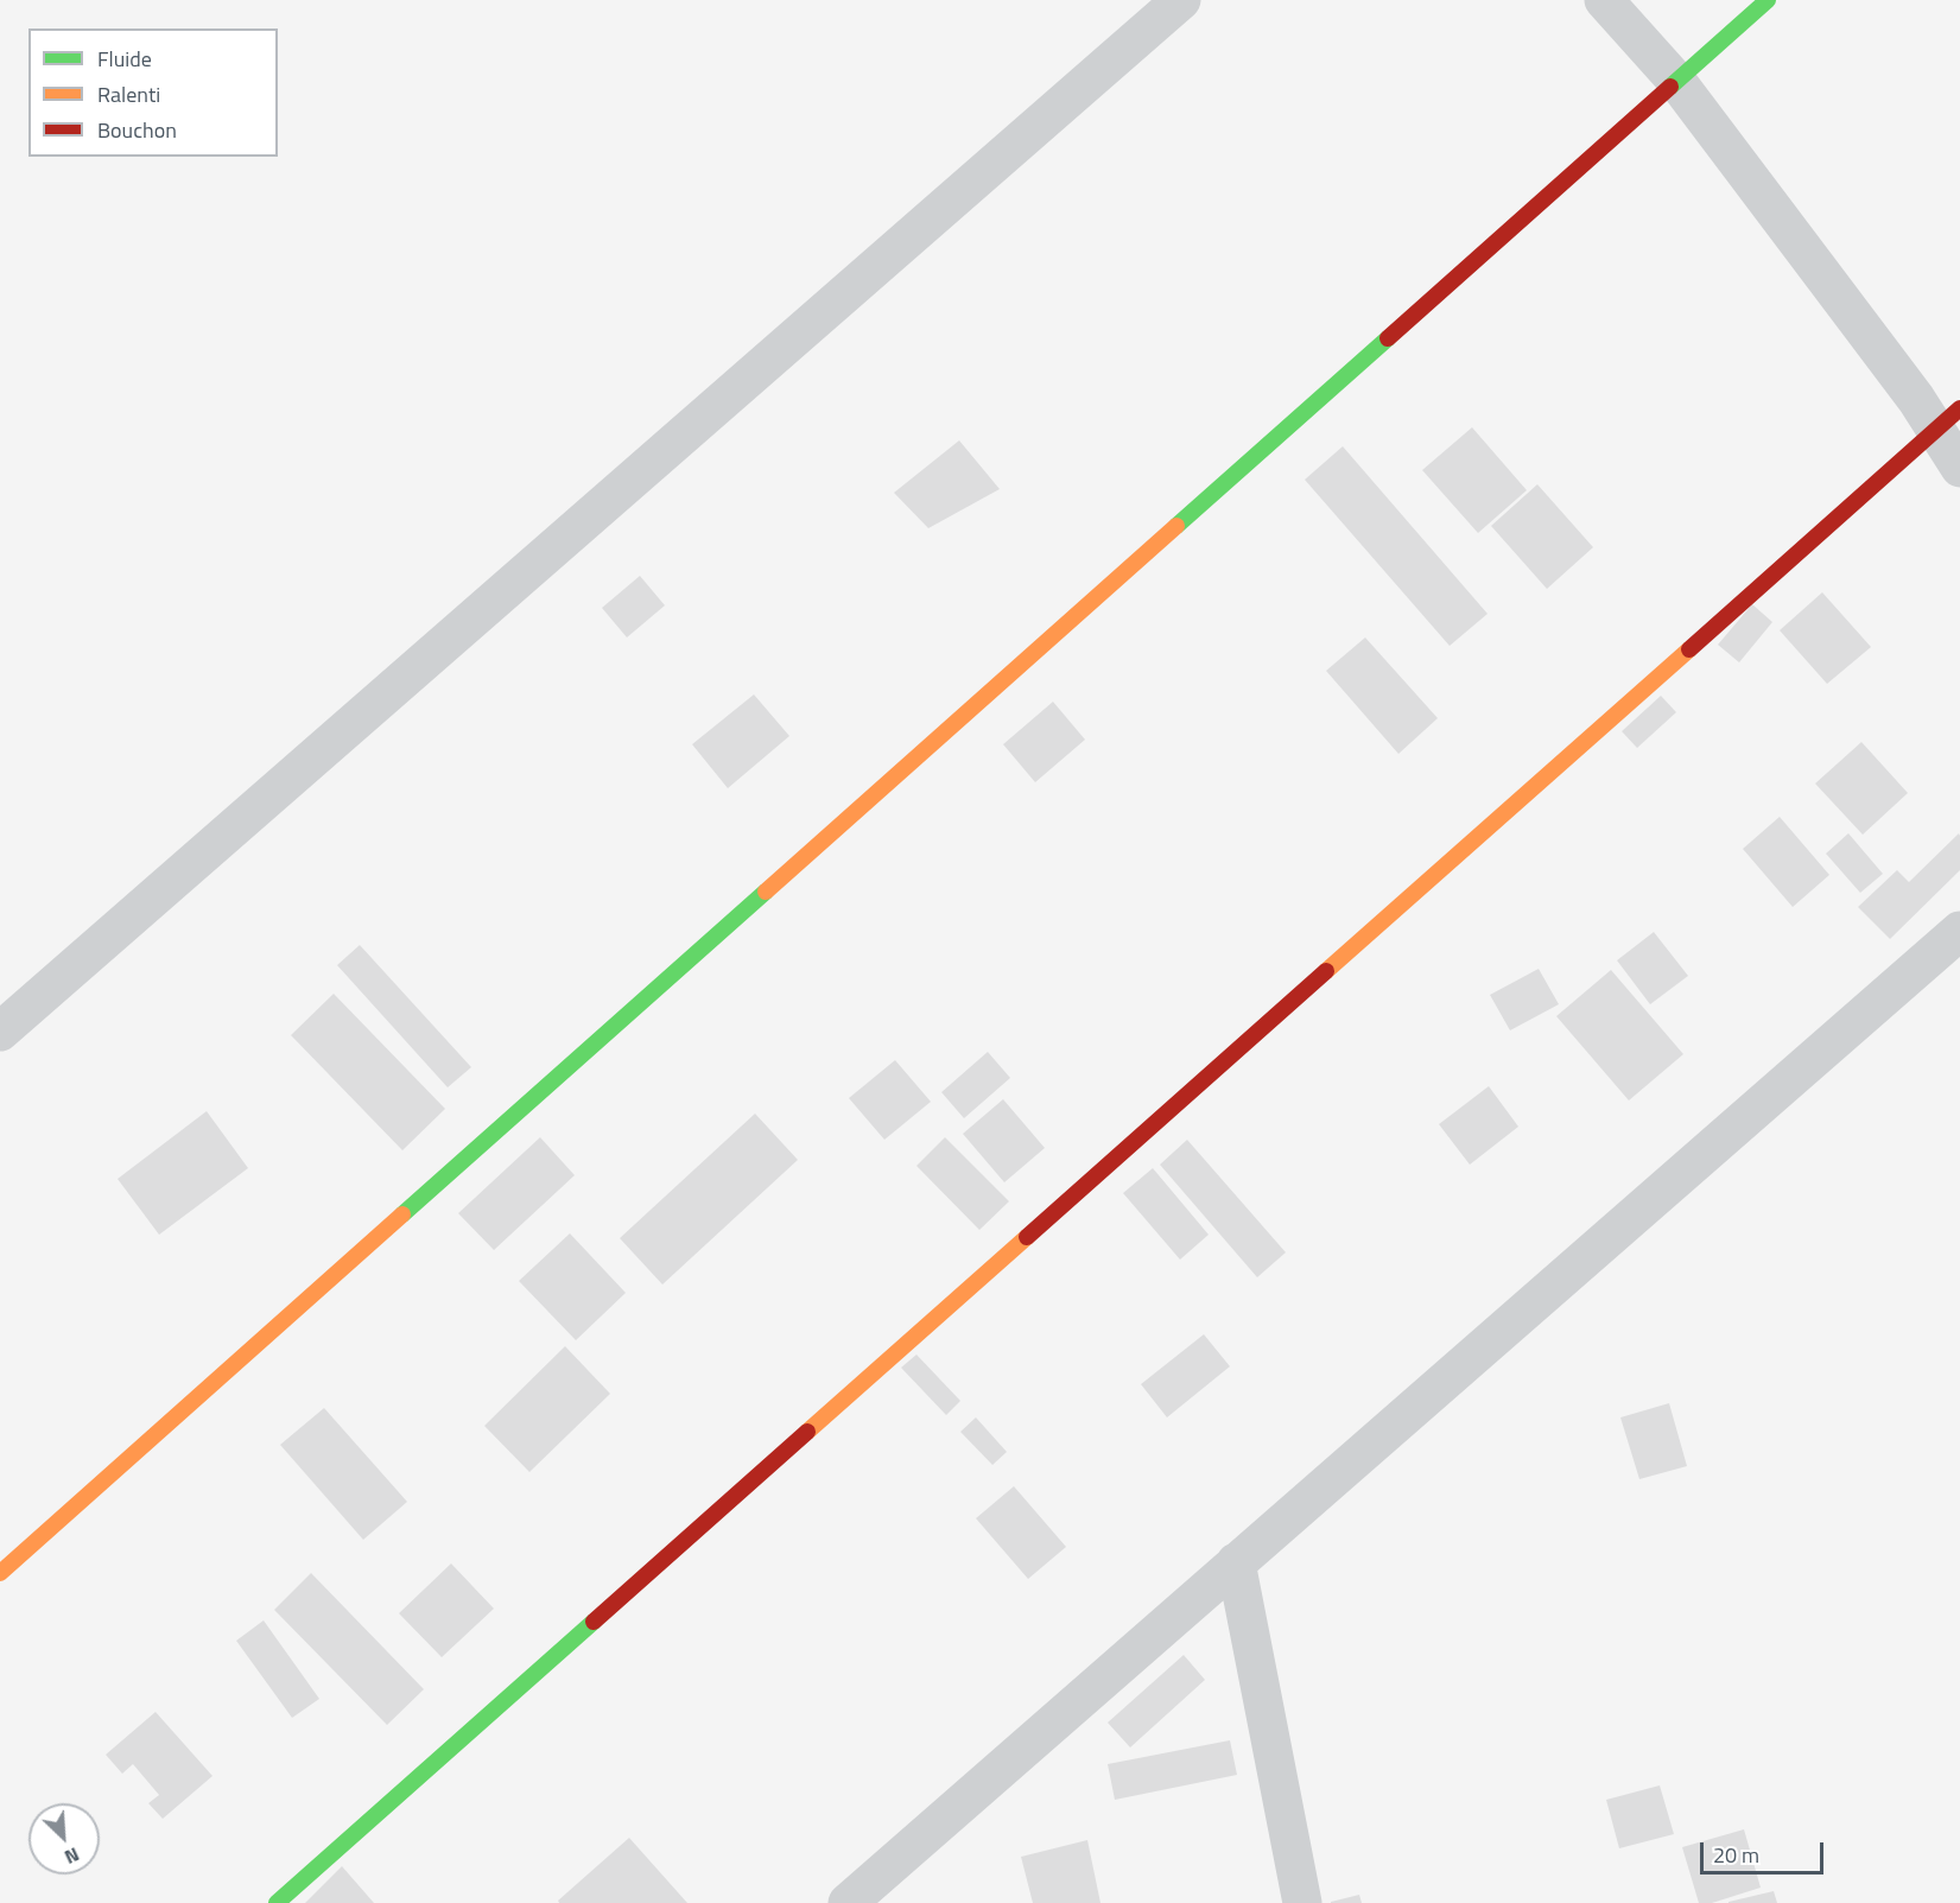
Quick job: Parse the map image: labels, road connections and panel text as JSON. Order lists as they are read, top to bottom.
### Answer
{
  "legend": ["Fluide", "Ralenti", "Bouchon"],
  "scale_bar": "20 m",
  "north": "bottom right"
}
